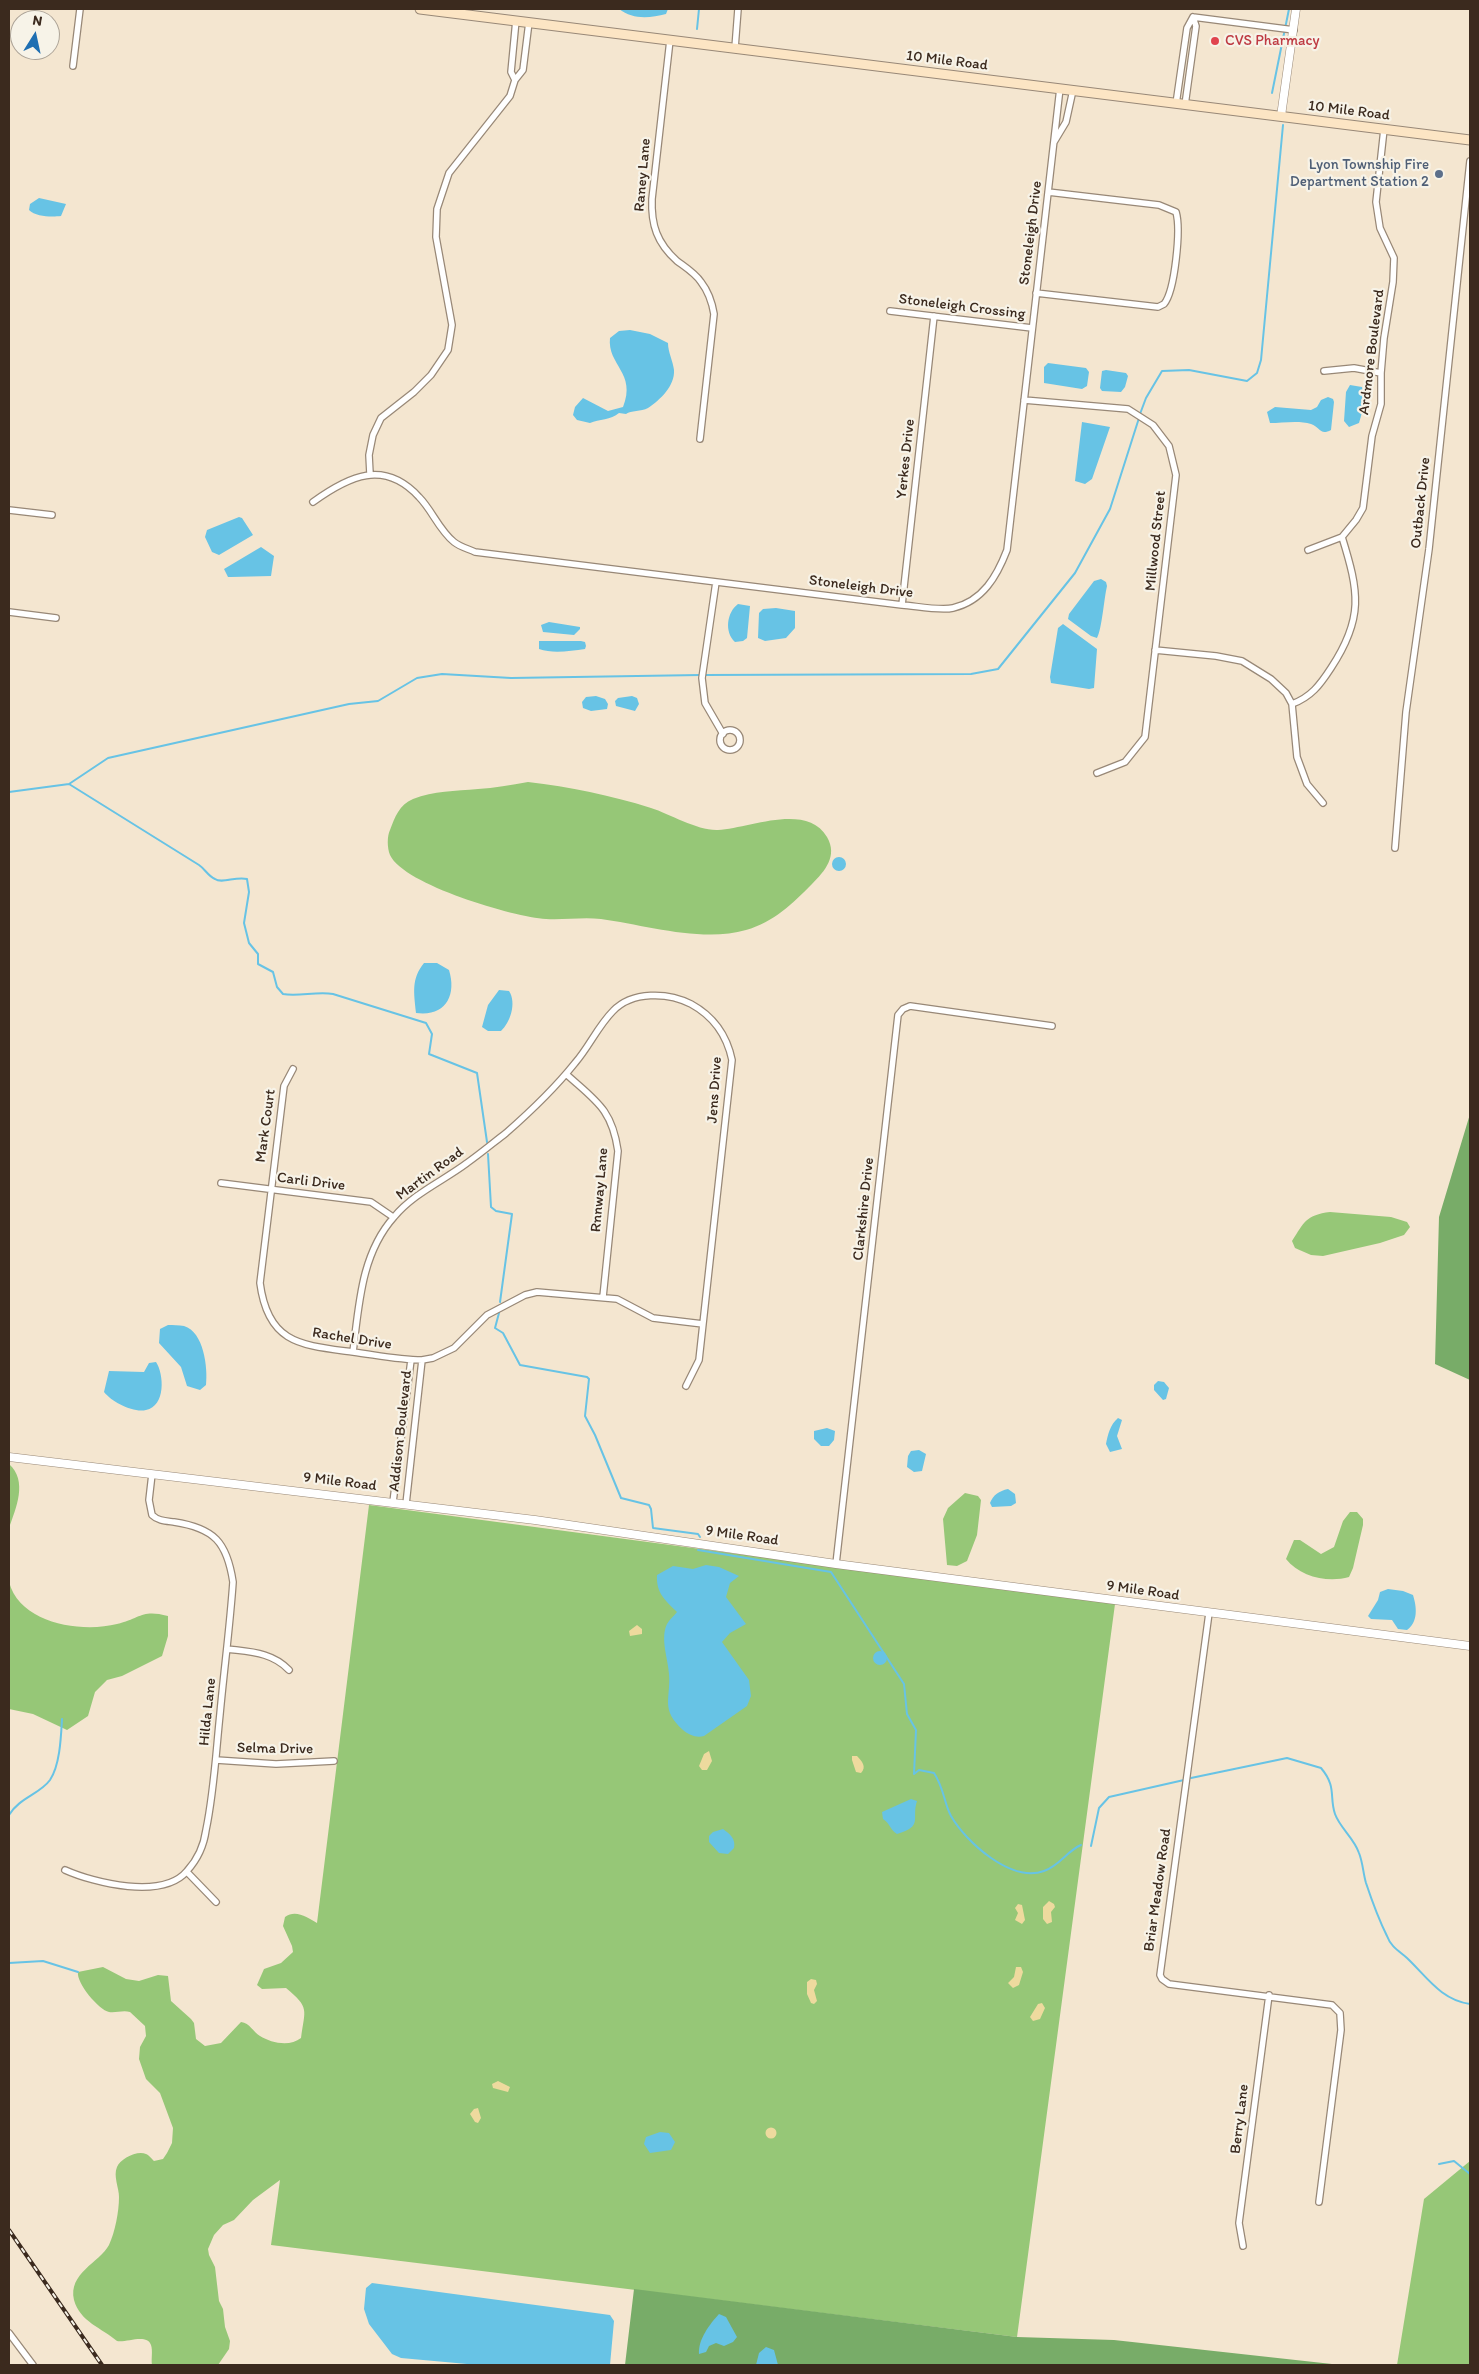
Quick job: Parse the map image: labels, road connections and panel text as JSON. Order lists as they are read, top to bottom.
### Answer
{
  "streets": {
    "main road": ["10 Mile Road"],
    "street": [
      "Raney Lane",
      "Stoneleigh Drive",
      "Stoneleigh Crossing",
      "Ardmore Boulevard",
      "Yerkes Drive",
      "Outback Drive",
      "Millwood Street",
      "Jens Drive",
      "Mark Court",
      "Martin Road",
      "Carli Drive",
      "Rnnway Lane",
      "Clarkshire Drive",
      "Rachel Drive",
      "Addison Boulevard",
      "9 Mile Road",
      "Hilda Lane",
      "Selma Drive",
      "Briar Meadow Road",
      "Berry Lane"
    ]
  },
  "crossings": [
    ["10 Mile Road", "Raney Lane"],
    ["10 Mile Road", "Stoneleigh Drive"],
    ["10 Mile Road", "Ardmore Boulevard"],
    ["Stoneleigh Drive", "Stoneleigh Crossing"],
    ["Stoneleigh Drive", "Yerkes Drive"],
    ["Stoneleigh Drive", "Millwood Street"],
    ["Stoneleigh Crossing", "Yerkes Drive"],
    ["Jens Drive", "Martin Road"],
    ["Jens Drive", "Rnnway Lane"],
    ["Jens Drive", "Rachel Drive"],
    ["Mark Court", "Carli Drive"],
    ["Mark Court", "Rachel Drive"],
    ["Martin Road", "Carli Drive"],
    ["Martin Road", "Rnnway Lane"],
    ["Martin Road", "Rachel Drive"],
    ["Carli Drive", "Rachel Drive"],
    ["Rnnway Lane", "Rachel Drive"],
    ["Clarkshire Drive", "9 Mile Road"],
    ["Rachel Drive", "Addison Boulevard"],
    ["Addison Boulevard", "9 Mile Road"],
    ["9 Mile Road", "Hilda Lane"],
    ["9 Mile Road", "Briar Meadow Road"],
    ["Hilda Lane", "Selma Drive"],
    ["Briar Meadow Road", "Berry Lane"]
  ],
  "places": ["CVS Pharmacy", "Lyon Township Fire Department Station 2"],
  "north": "top"
}
